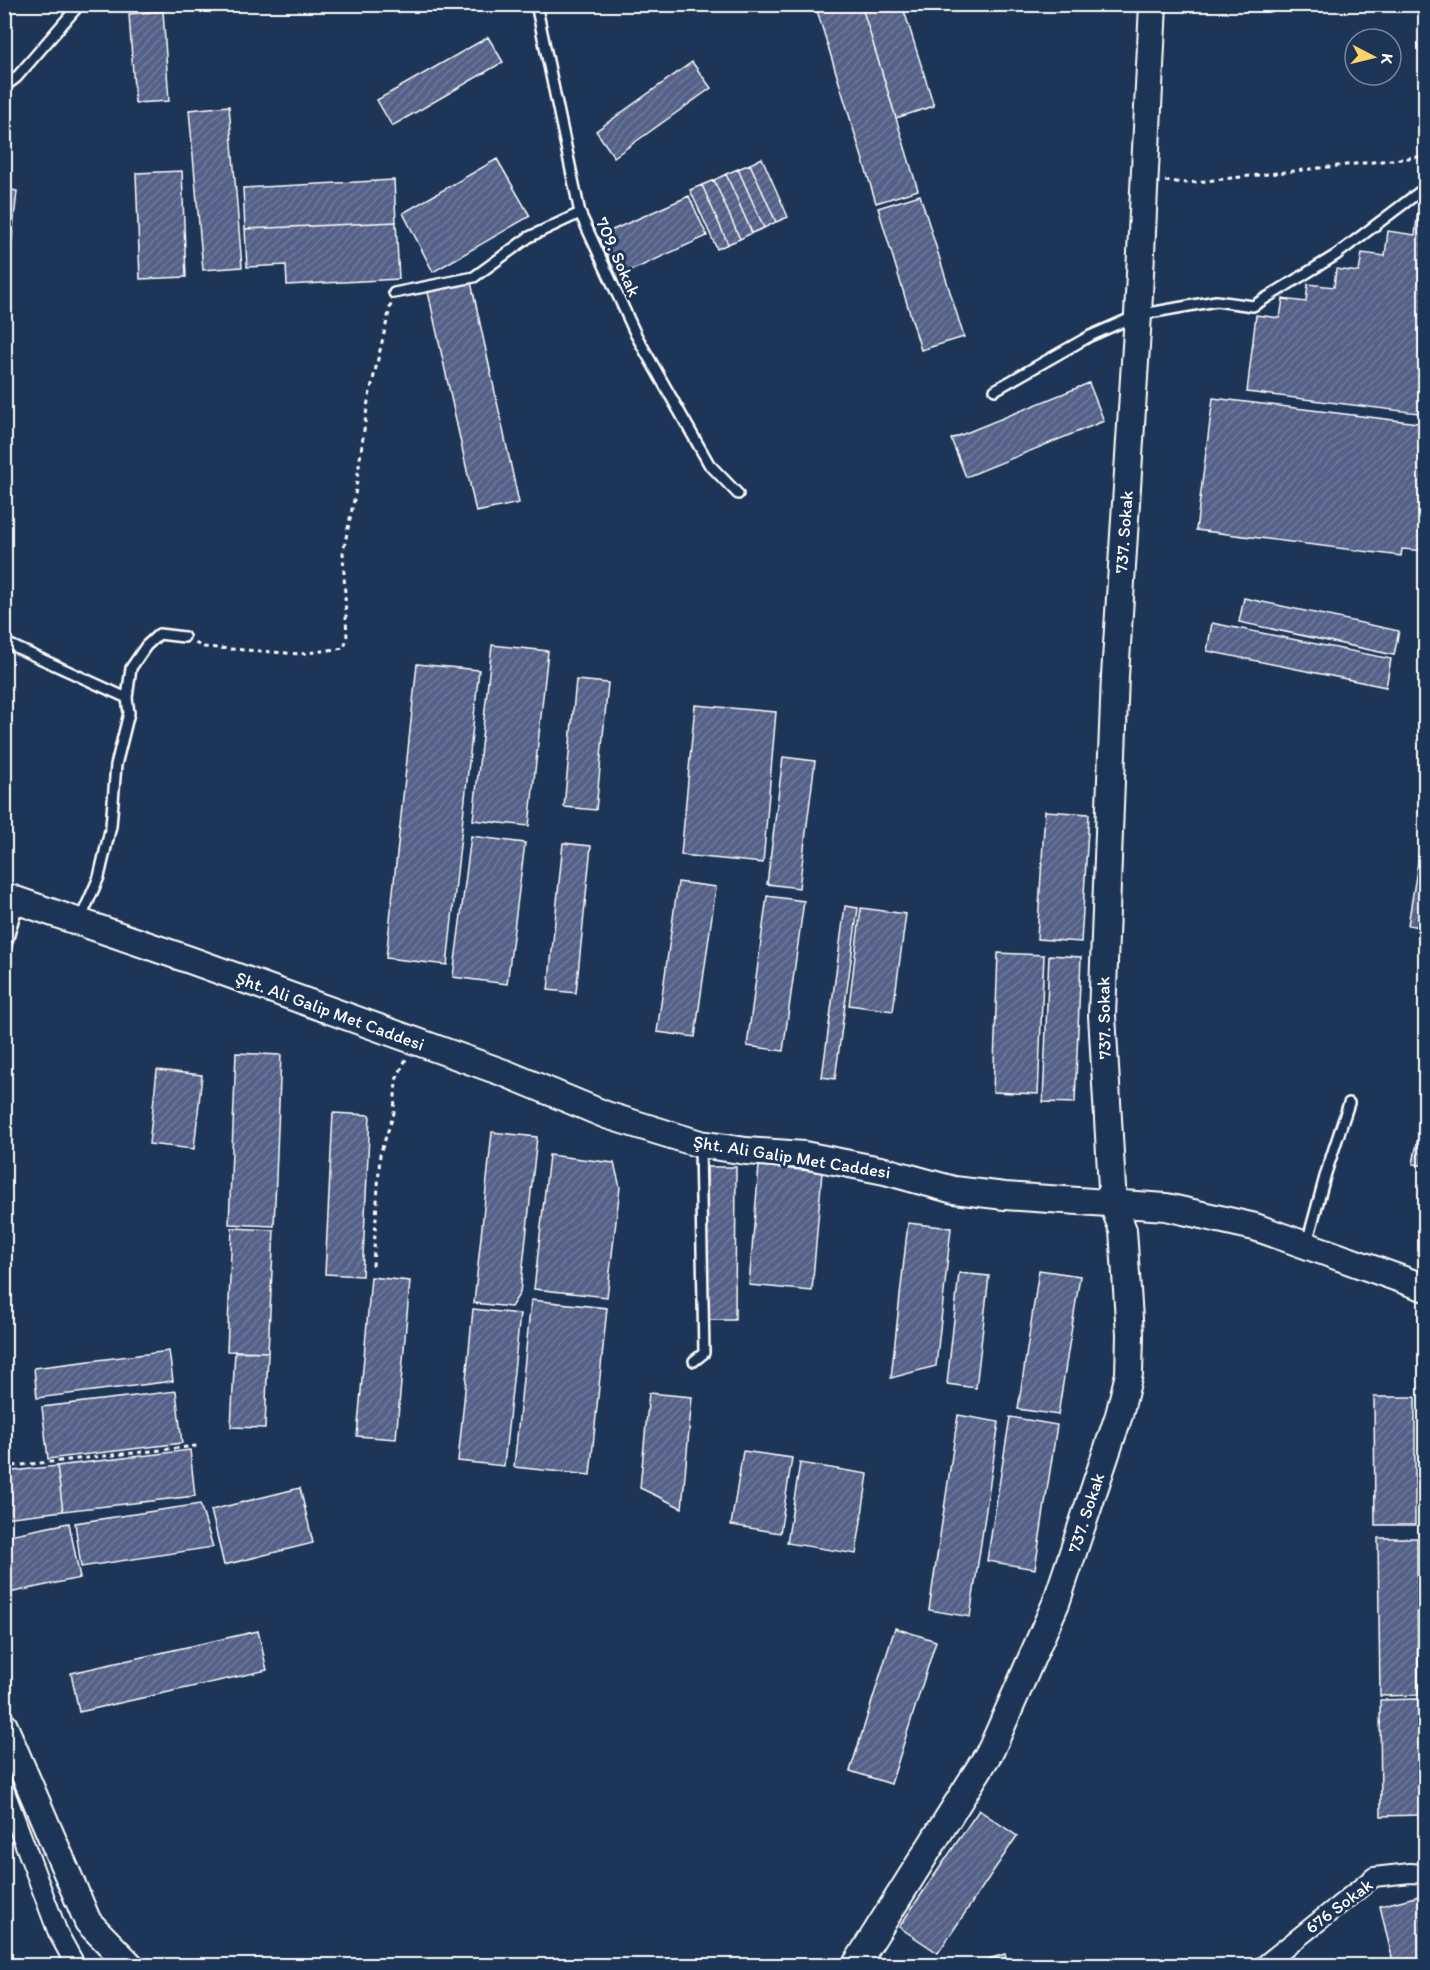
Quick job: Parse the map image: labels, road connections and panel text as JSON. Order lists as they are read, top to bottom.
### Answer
{
  "streets": {
    "street": ["737. Sokak", "Şht. Ali Galip Met Caddesi", "676 Sokak"],
    "lane": ["709. Sokak"]
  },
  "crossings": [
    ["737. Sokak", "Şht. Ali Galip Met Caddesi"]
  ],
  "north": "right"
}
